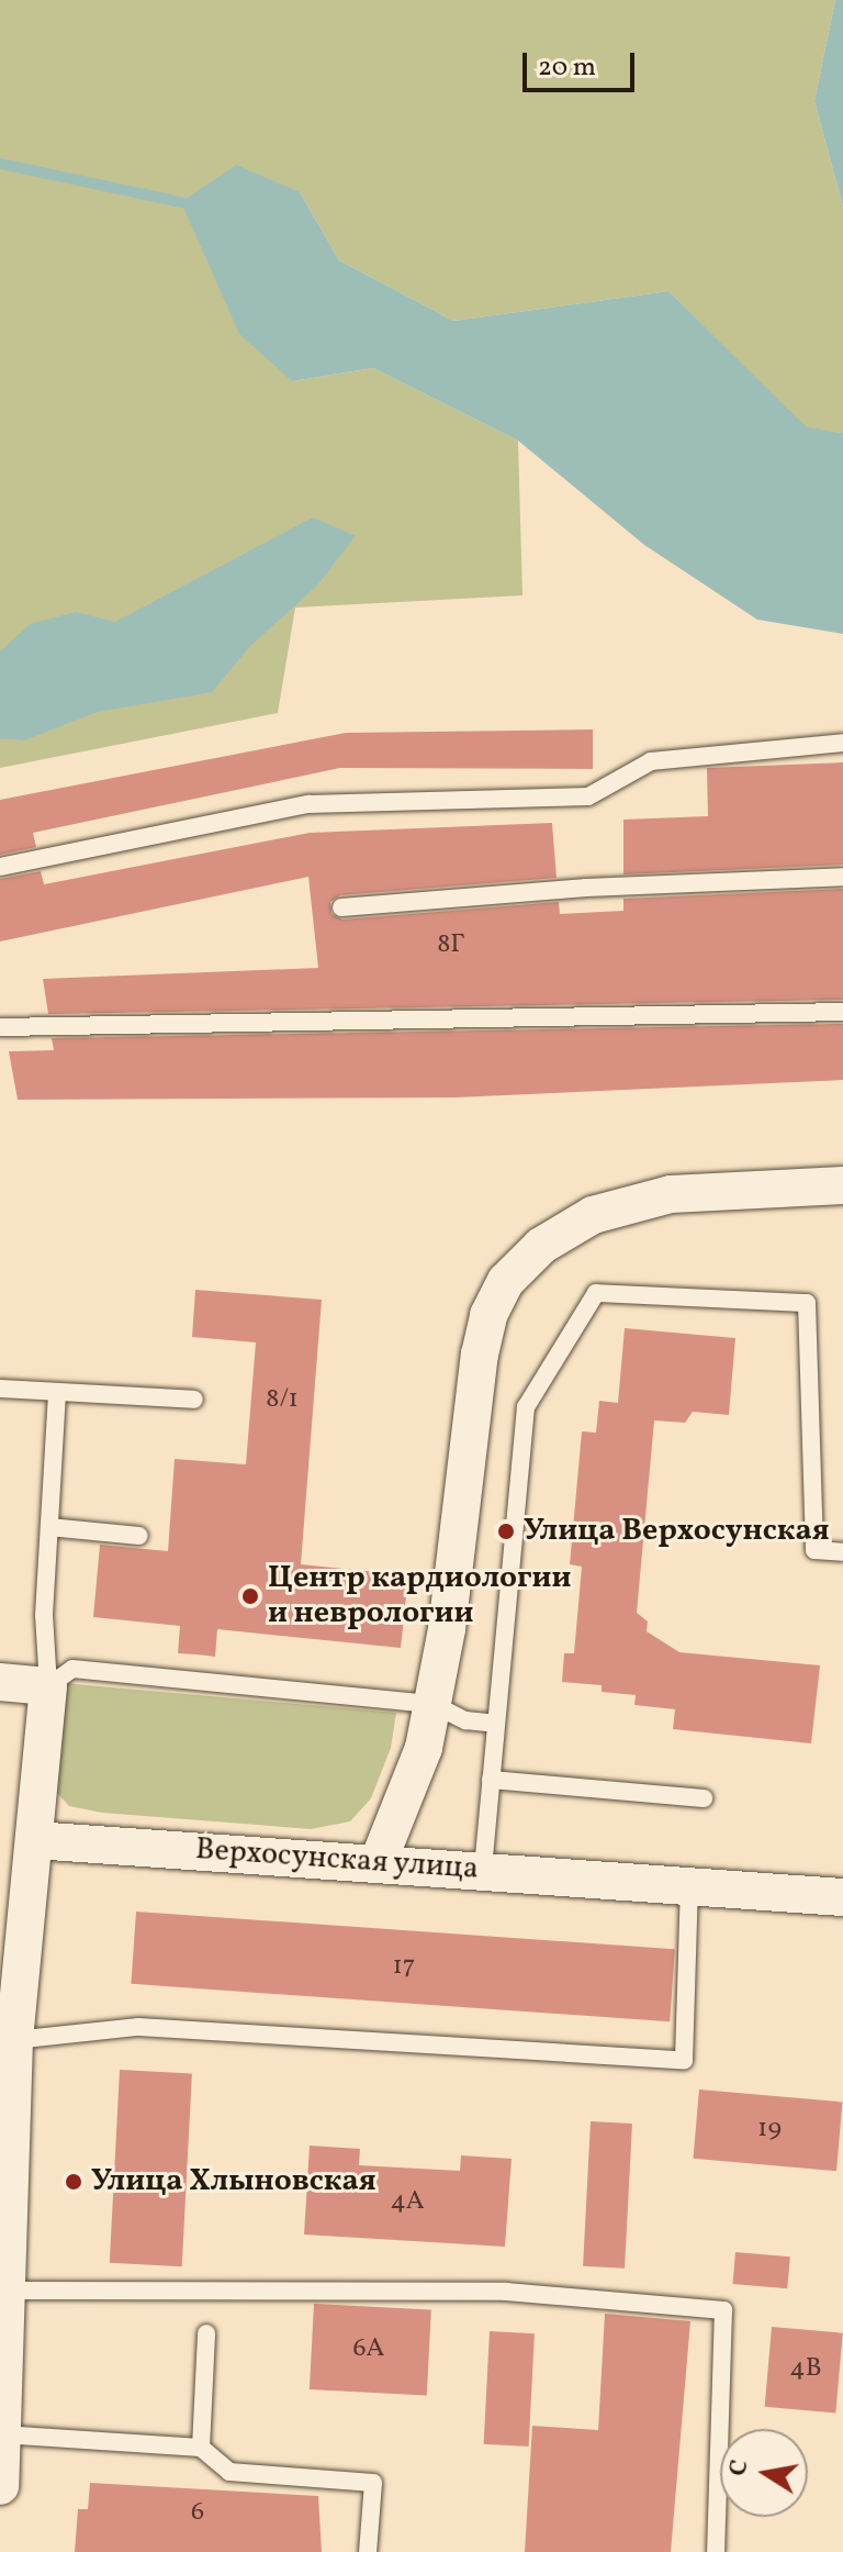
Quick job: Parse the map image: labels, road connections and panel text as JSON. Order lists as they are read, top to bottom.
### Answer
{
  "streets": {
    "street": ["Верхосунская улица"]
  },
  "places": ["Улица Верхосунская", "Центр кардиологии и неврологии", "Улица Хлыновская"],
  "house_numbers": [
    "8Г",
    "8/1",
    "17",
    "19",
    "4А",
    "6А",
    "4В",
    "6"
  ],
  "scale_bar": "20 m",
  "north": "left"
}
